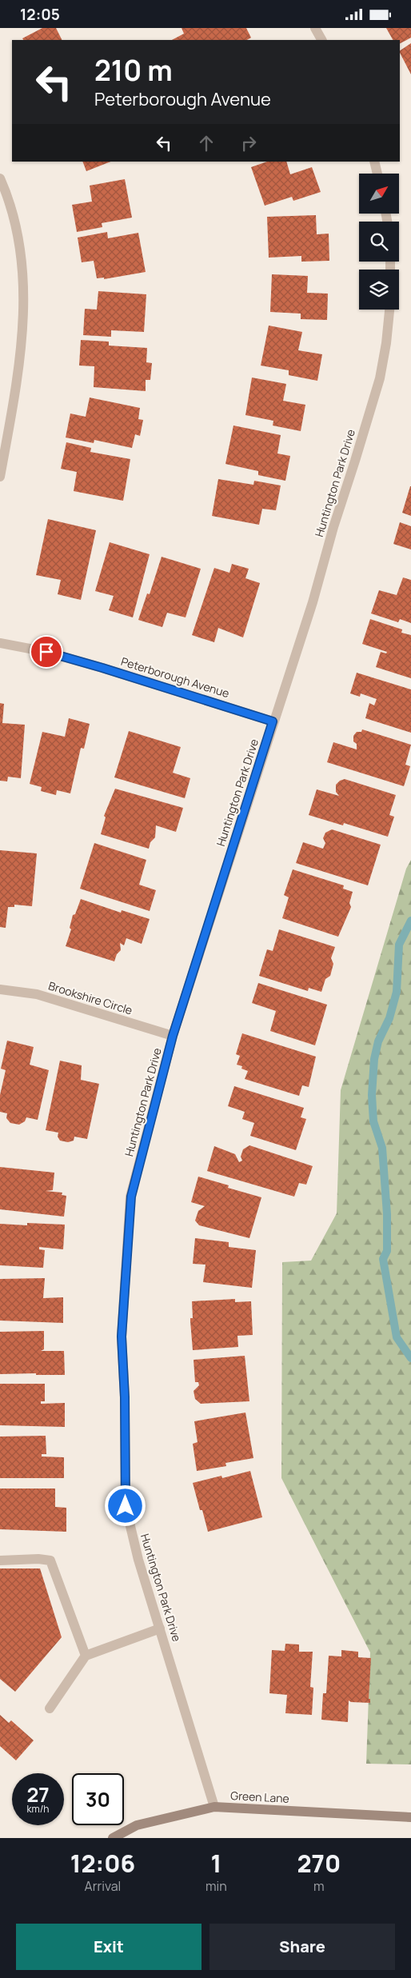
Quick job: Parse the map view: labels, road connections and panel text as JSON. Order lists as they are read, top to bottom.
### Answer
{
  "streets": {
    "street": [
      "Huntington Park Drive",
      "Peterborough Avenue",
      "Brookshire Circle",
      "Green Lane"
    ]
  },
  "crossings": [
    ["Huntington Park Drive", "Peterborough Avenue"],
    ["Huntington Park Drive", "Brookshire Circle"],
    ["Huntington Park Drive", "Green Lane"]
  ],
  "north": "top right",
  "page": {
    "status": "12:05",
    "turn": ["210 m", "Peterborough Avenue"],
    "speed": "27 km/h",
    "limit": "30",
    "eta": [
      "12:06",
      "Arrival",
      "1",
      "min",
      "270",
      "m"
    ],
    "buttons": ["Exit", "Share"]
  }
}
